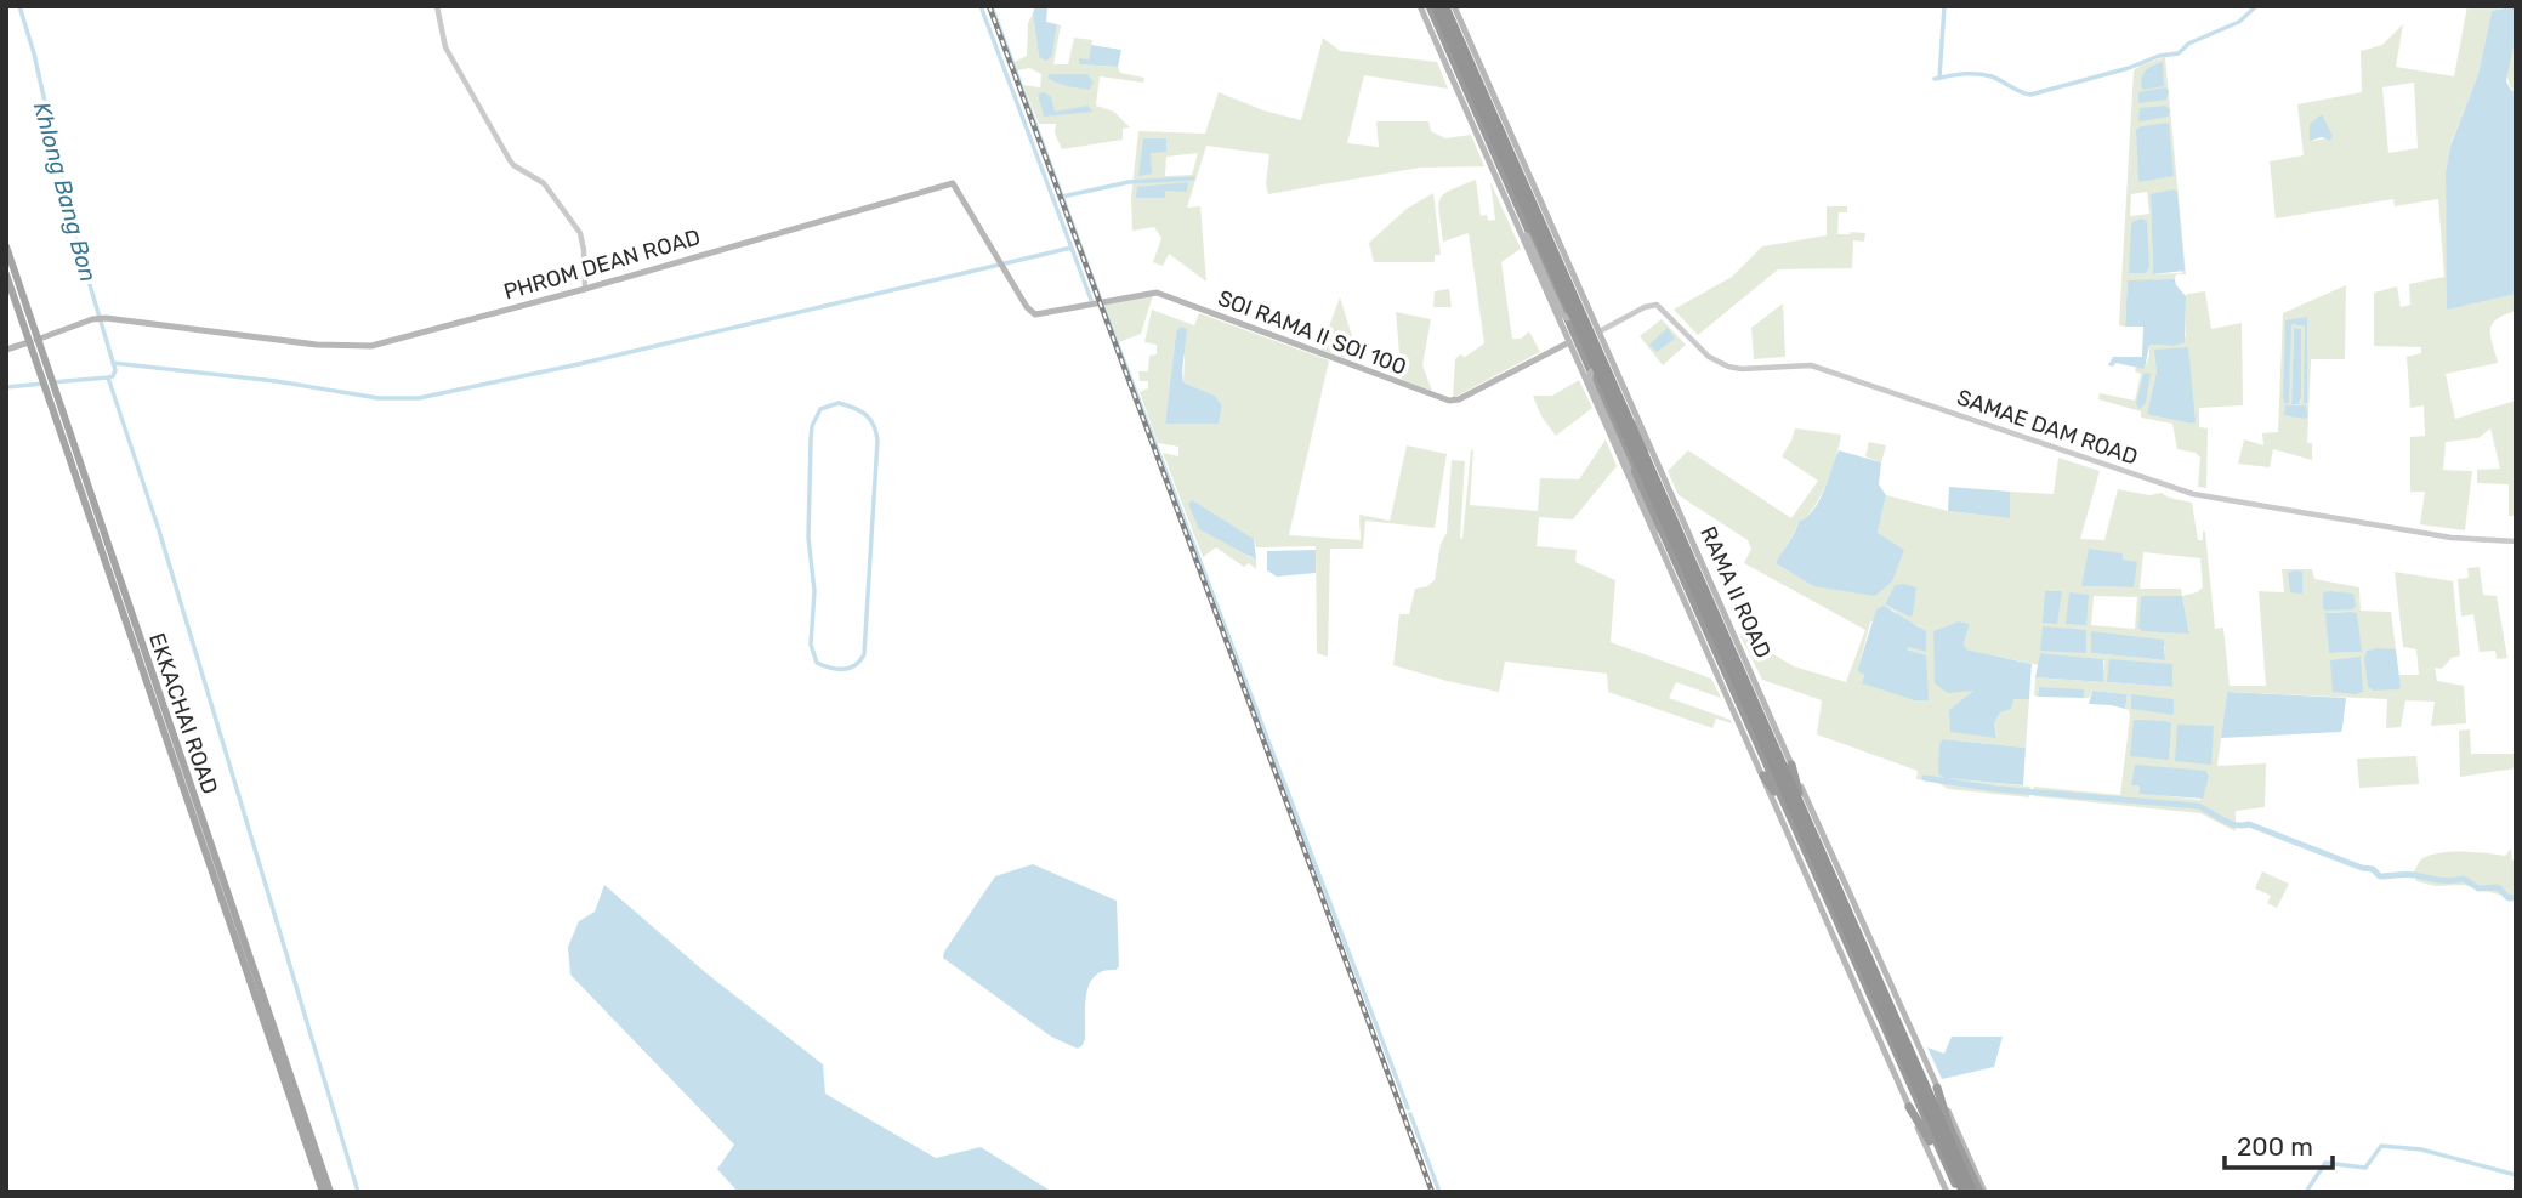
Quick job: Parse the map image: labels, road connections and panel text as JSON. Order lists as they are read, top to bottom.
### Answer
{
  "streets": {
    "highway": ["RAMA II ROAD"],
    "main road": ["PHROM DEAN ROAD", "SOI RAMA II SOI 100", "EKKACHAI ROAD"],
    "street": ["SAMAE DAM ROAD"]
  },
  "crossings": [
    ["PHROM DEAN ROAD", "SOI RAMA II SOI 100"],
    ["PHROM DEAN ROAD", "EKKACHAI ROAD"],
    ["SOI RAMA II SOI 100", "RAMA II ROAD"],
    ["SAMAE DAM ROAD", "RAMA II ROAD"]
  ],
  "water": ["Khlong Bang Bon"],
  "scale_bar": "200 m"
}
